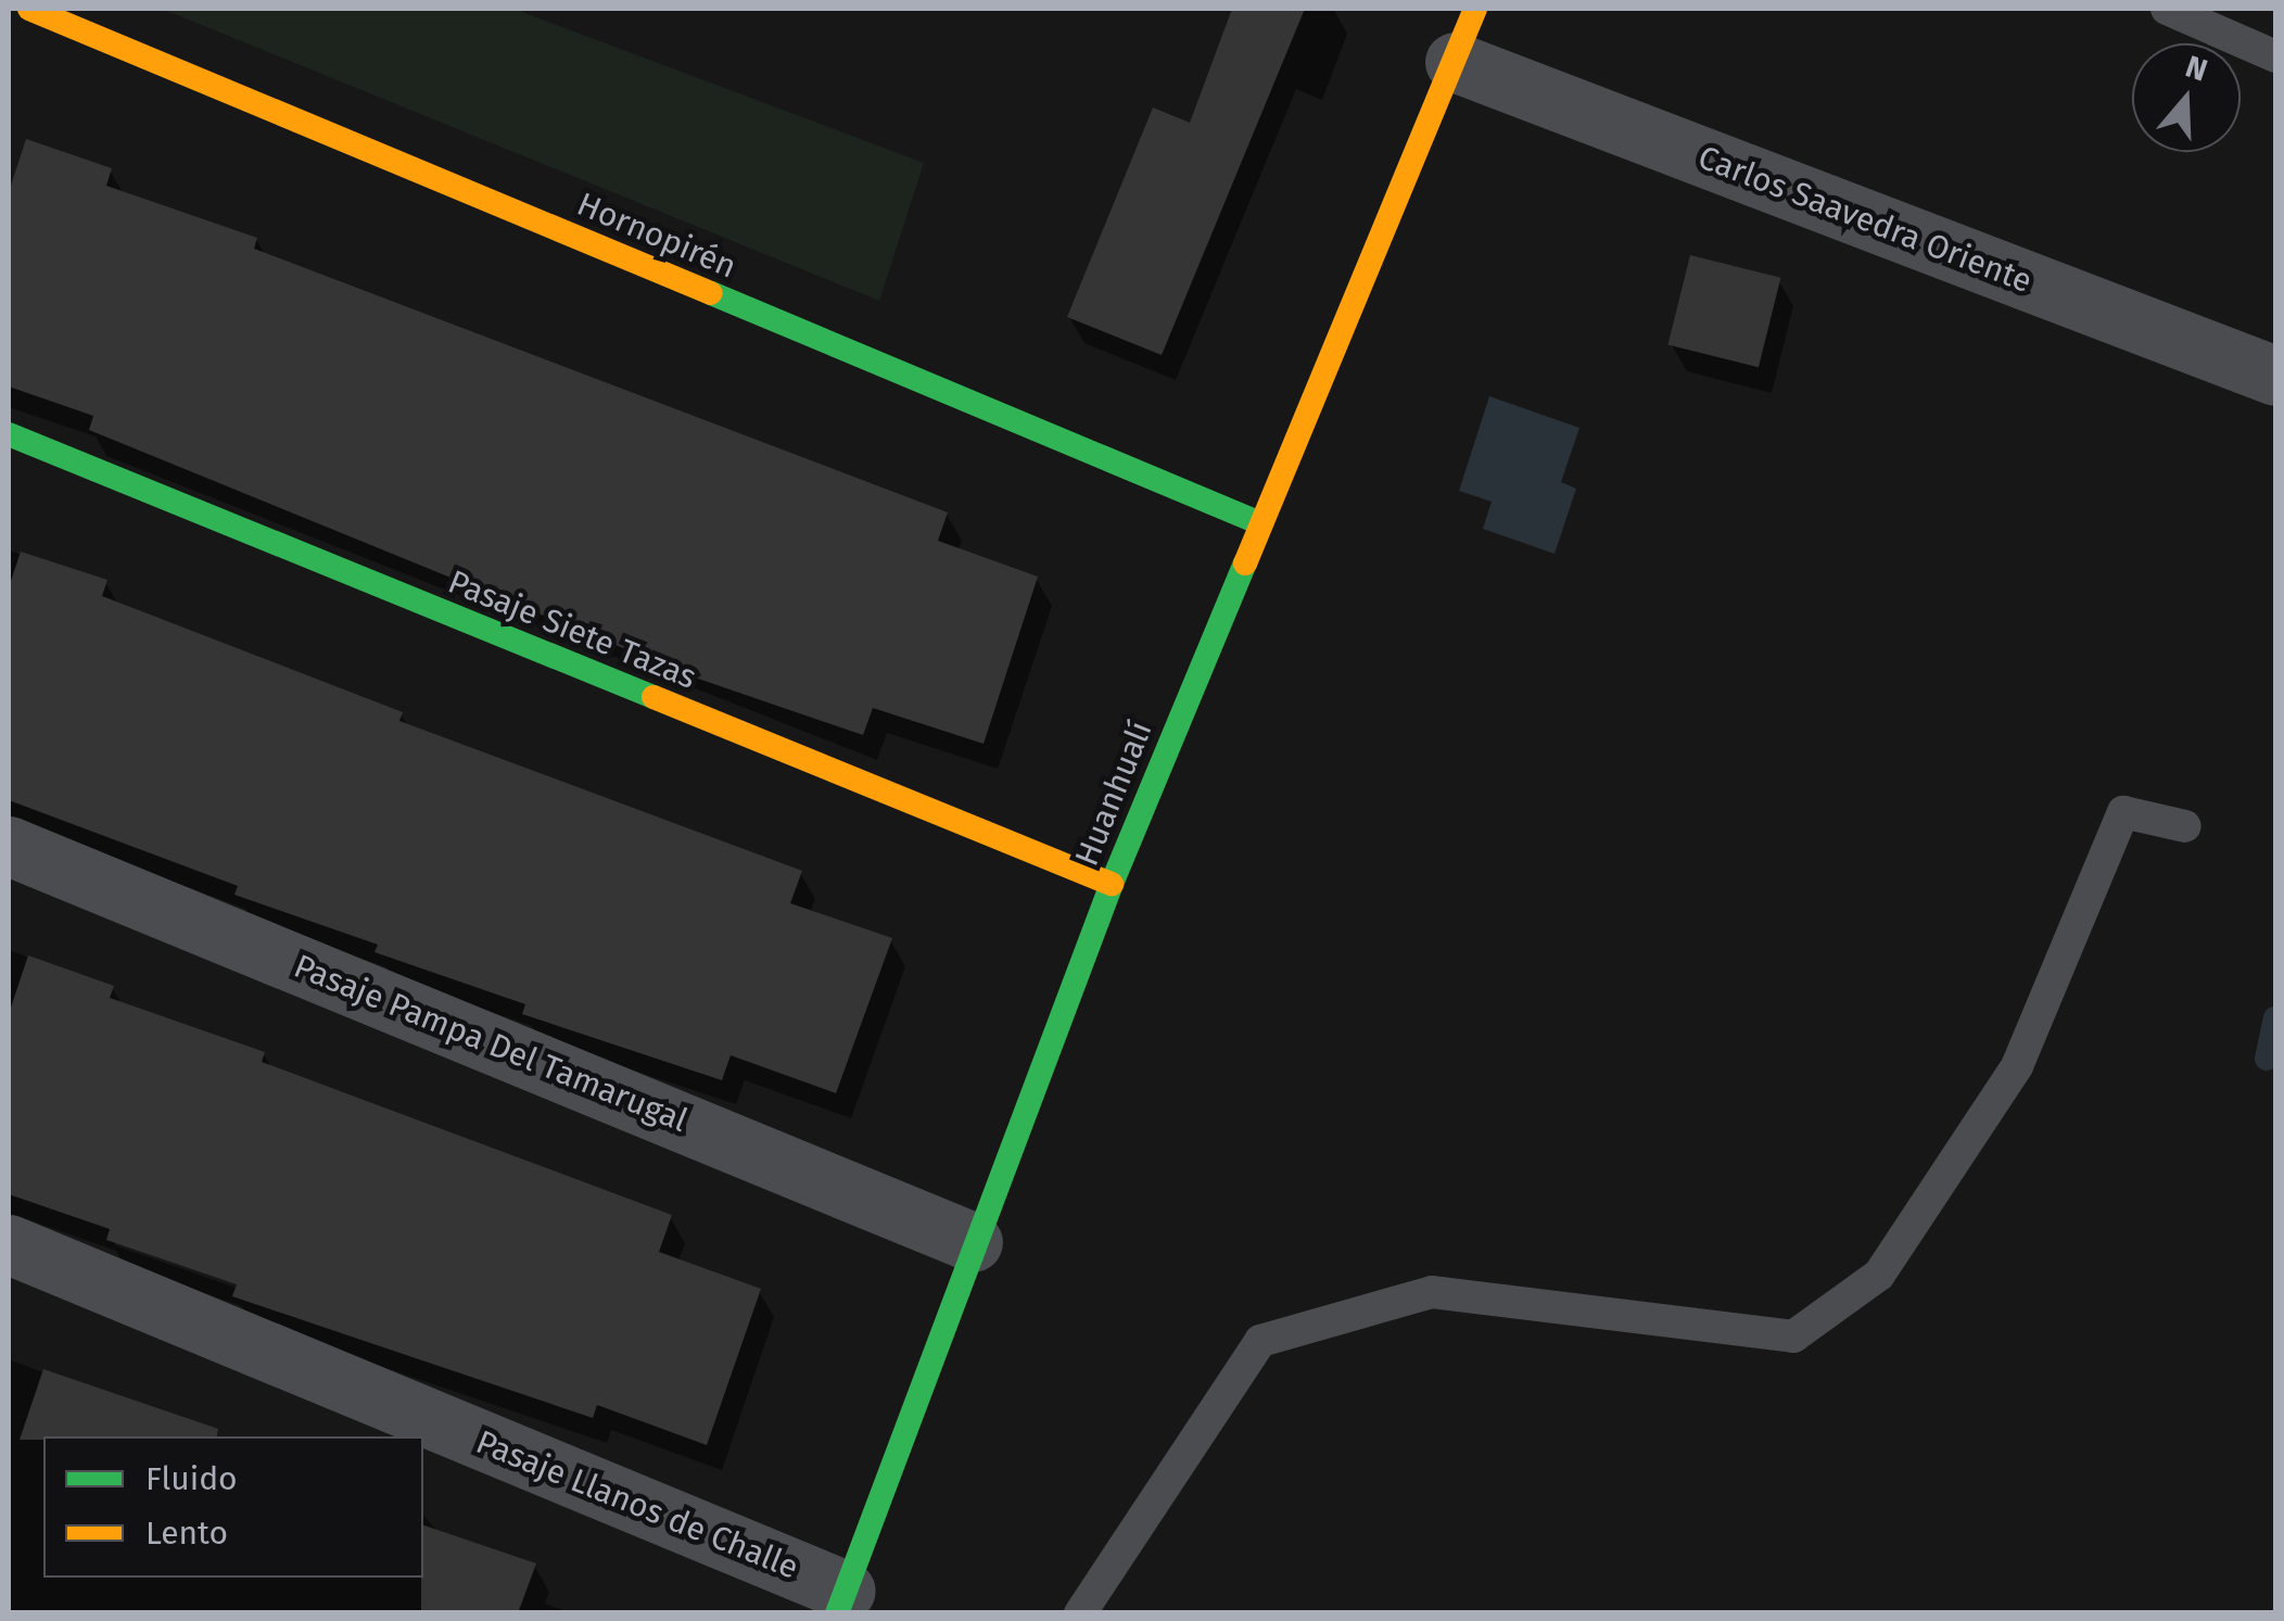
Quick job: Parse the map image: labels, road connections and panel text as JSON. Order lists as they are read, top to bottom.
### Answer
{
  "streets": {
    "street": [
      "Carlos Saavedra Oriente",
      "Hornopirén",
      "Pasaje Siete Tazas",
      "Huanhualí",
      "Pasaje Pampa Del Tamarugal",
      "Pasaje Llanos de Challe"
    ]
  },
  "crossings": [
    ["Carlos Saavedra Oriente", "Huanhualí"],
    ["Hornopirén", "Huanhualí"],
    ["Pasaje Siete Tazas", "Huanhualí"],
    ["Huanhualí", "Pasaje Pampa Del Tamarugal"],
    ["Huanhualí", "Pasaje Llanos de Challe"]
  ],
  "legend": ["Fluido", "Lento"],
  "north": "top"
}
